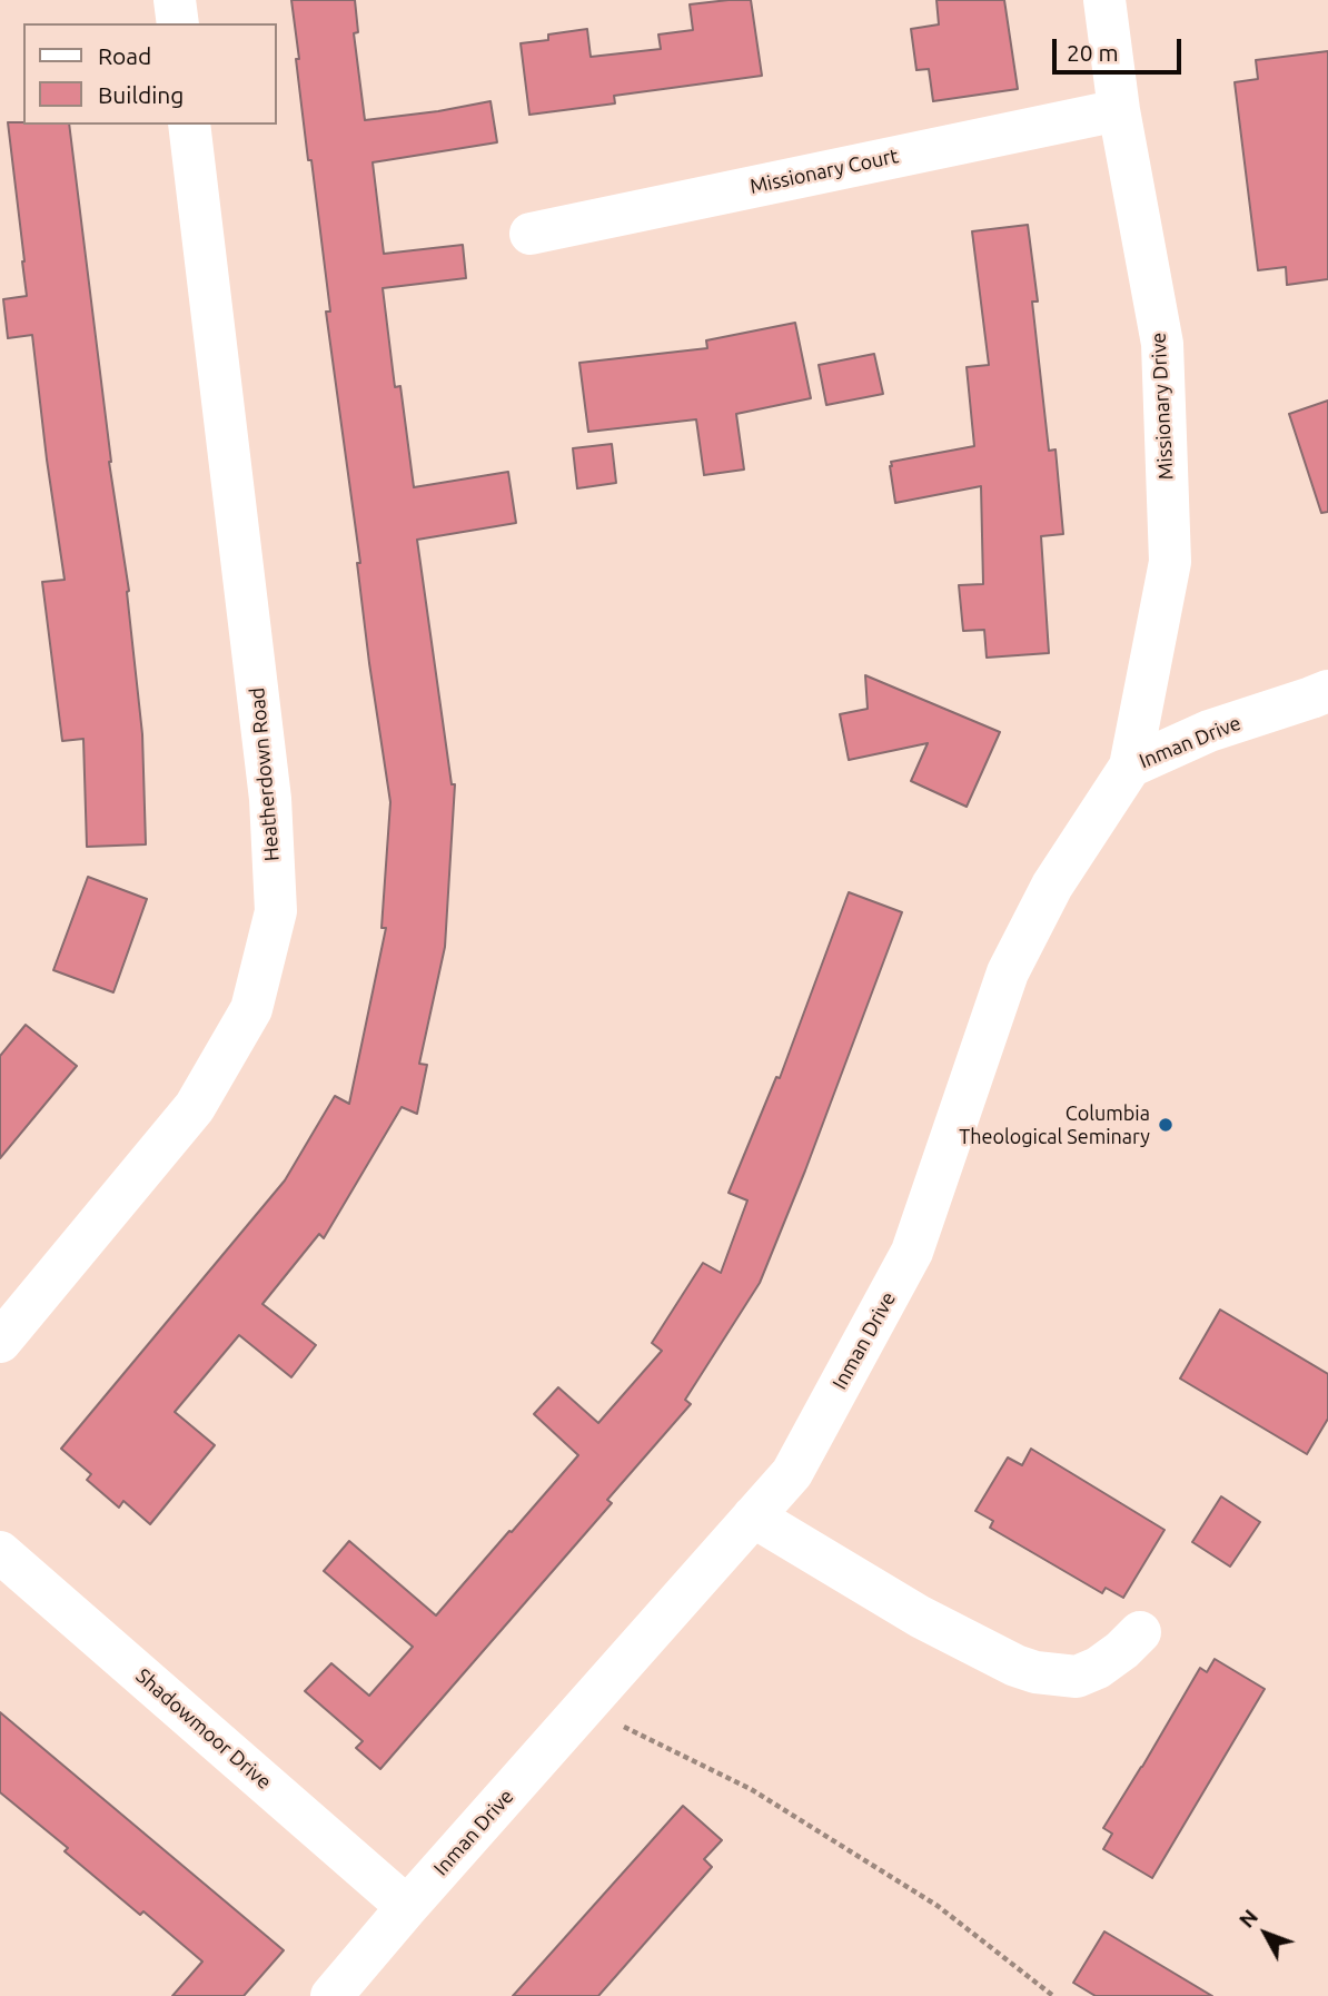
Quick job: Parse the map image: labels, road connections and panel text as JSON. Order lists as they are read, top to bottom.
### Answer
{
  "streets": {
    "street": [
      "Missionary Court",
      "Missionary Drive",
      "Inman Drive",
      "Heatherdown Road",
      "Shadowmoor Drive"
    ]
  },
  "crossings": [
    ["Missionary Court", "Missionary Drive"],
    ["Missionary Drive", "Inman Drive"],
    ["Inman Drive", "Shadowmoor Drive"]
  ],
  "places": ["Columbia Theological Seminary"],
  "legend": ["Road", "Building"],
  "scale_bar": "20 m",
  "north": "top left"
}
